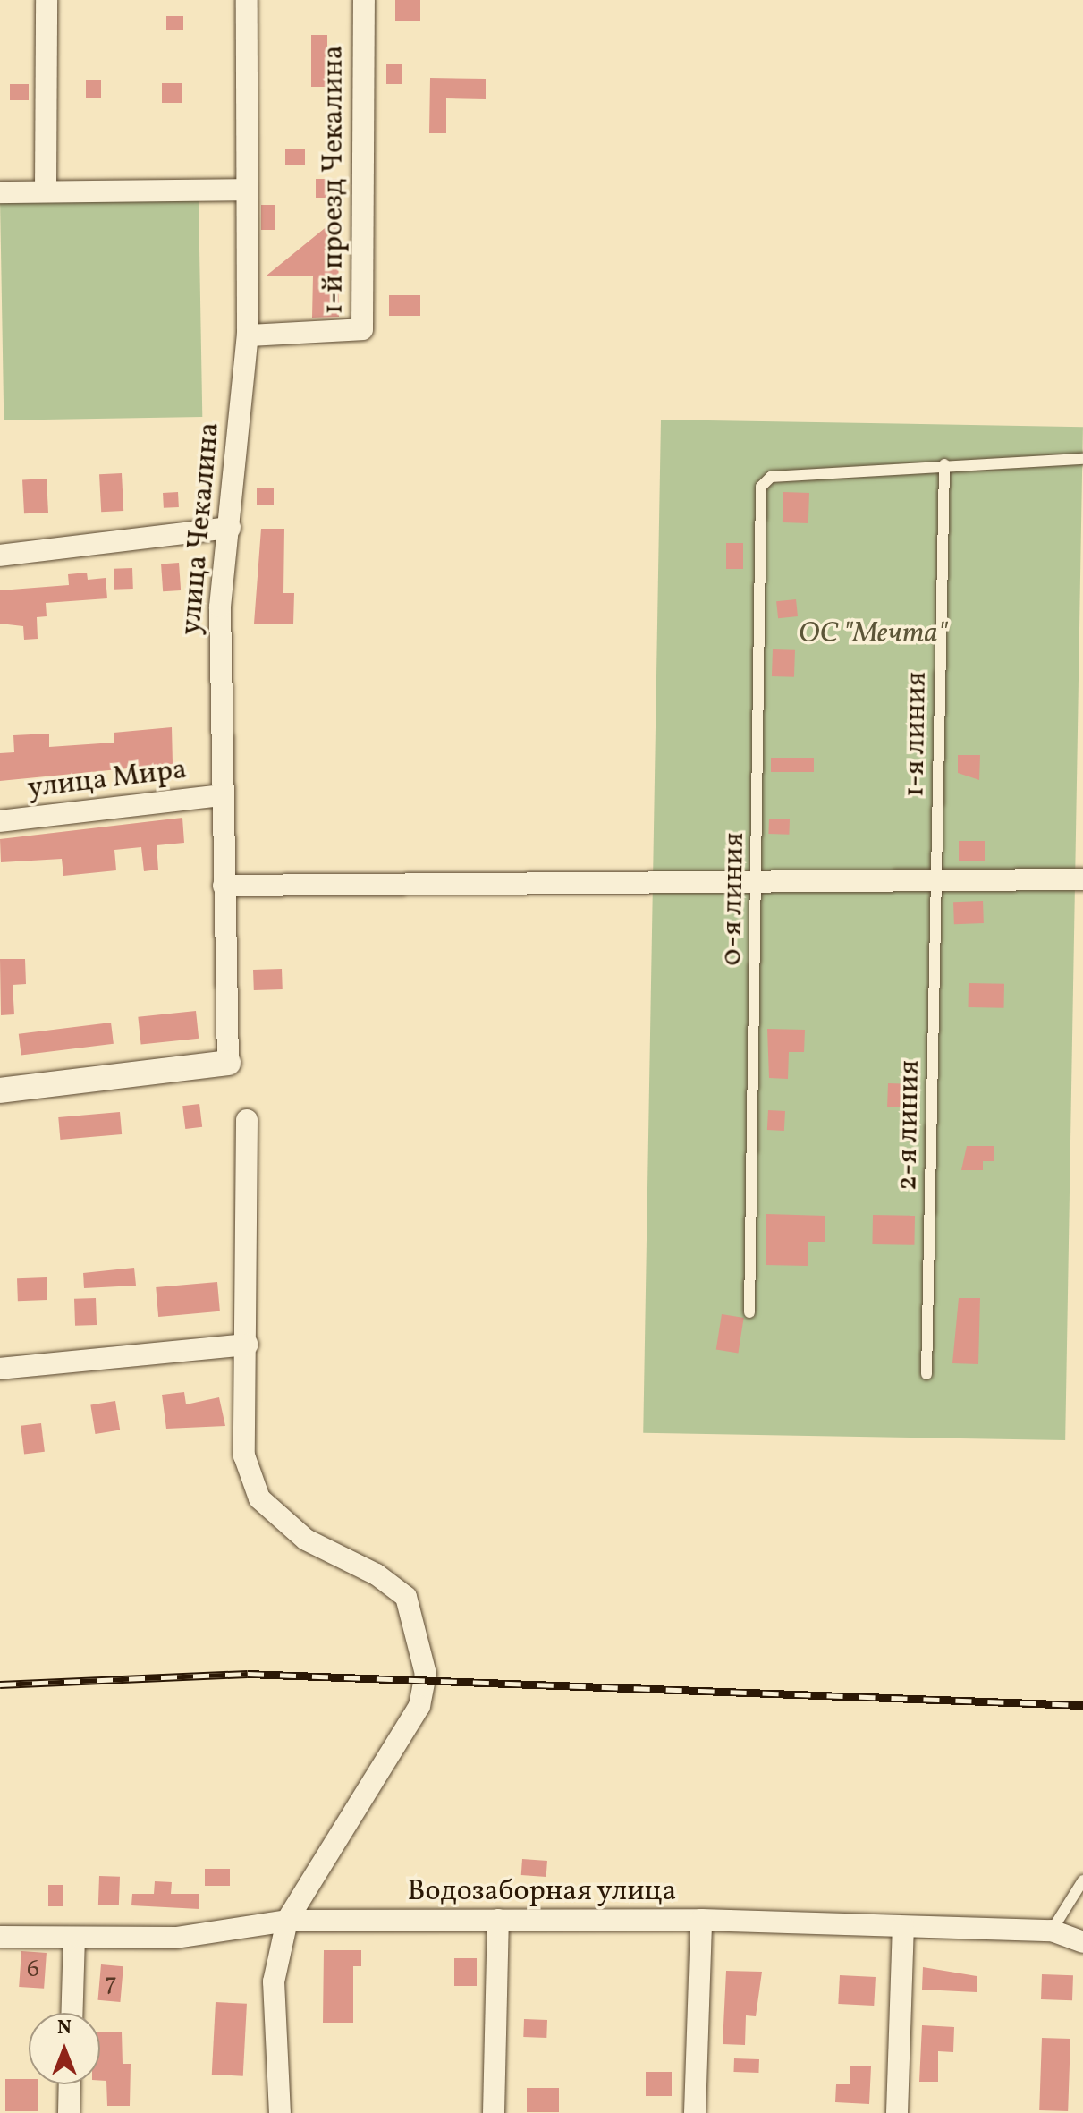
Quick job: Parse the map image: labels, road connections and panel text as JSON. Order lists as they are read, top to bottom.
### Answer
{
  "streets": {
    "street": [
      "1-й проезд Чекалина",
      "улица Чекалина",
      "улица Мира",
      "Водозаборная улица"
    ],
    "lane": ["1-я линия", "0-я линия", "2-я линия"]
  },
  "crossings": [
    ["1-й проезд Чекалина", "улица Чекалина"],
    ["улица Чекалина", "улица Мира"],
    ["1-я линия", "0-я линия"],
    ["1-я линия", "2-я линия"]
  ],
  "parks": ["ОС \"Мечта\""],
  "house_numbers": ["6", "7"],
  "north": "top"
}
